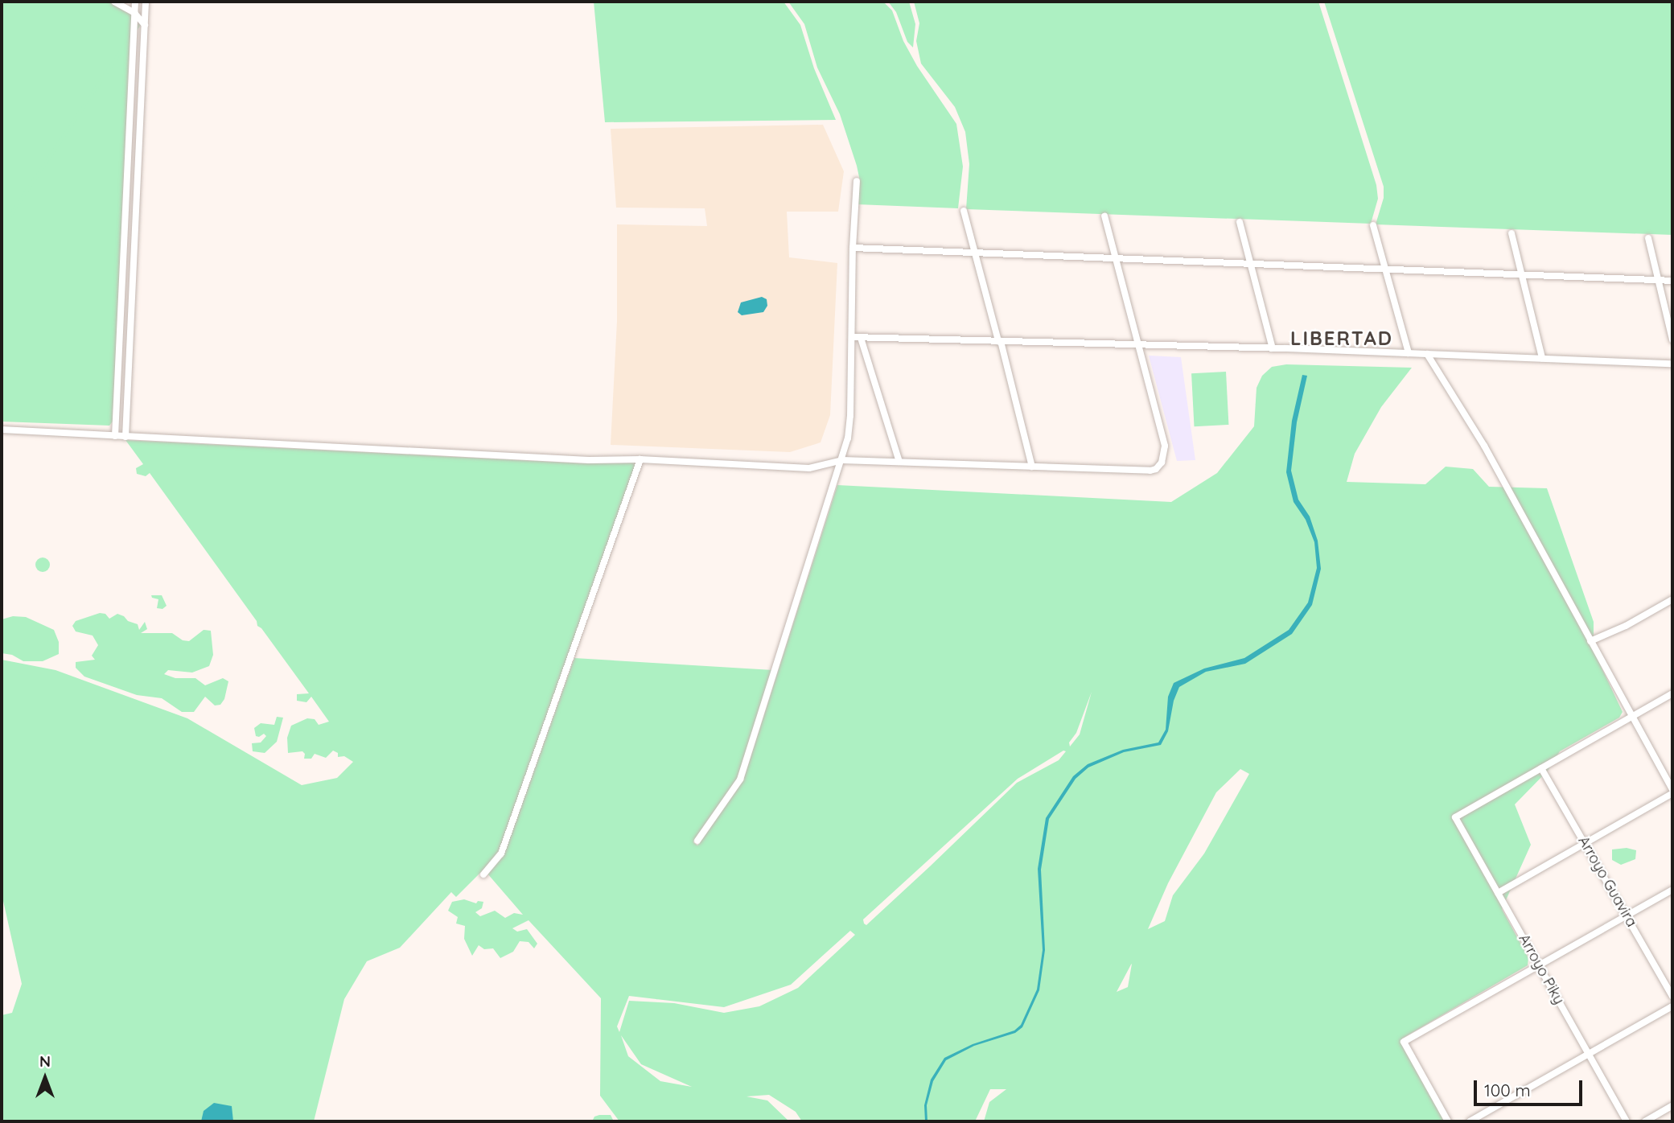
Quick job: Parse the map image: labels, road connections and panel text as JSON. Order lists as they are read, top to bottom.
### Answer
{
  "streets": {
    "street": ["Arroyo Guavira", "Arroyo Piky"]
  },
  "crossings": [
    ["Arroyo Guavira", "Arroyo Piky"]
  ],
  "districts": ["LIBERTAD"],
  "scale_bar": "100 m",
  "north": "top"
}
